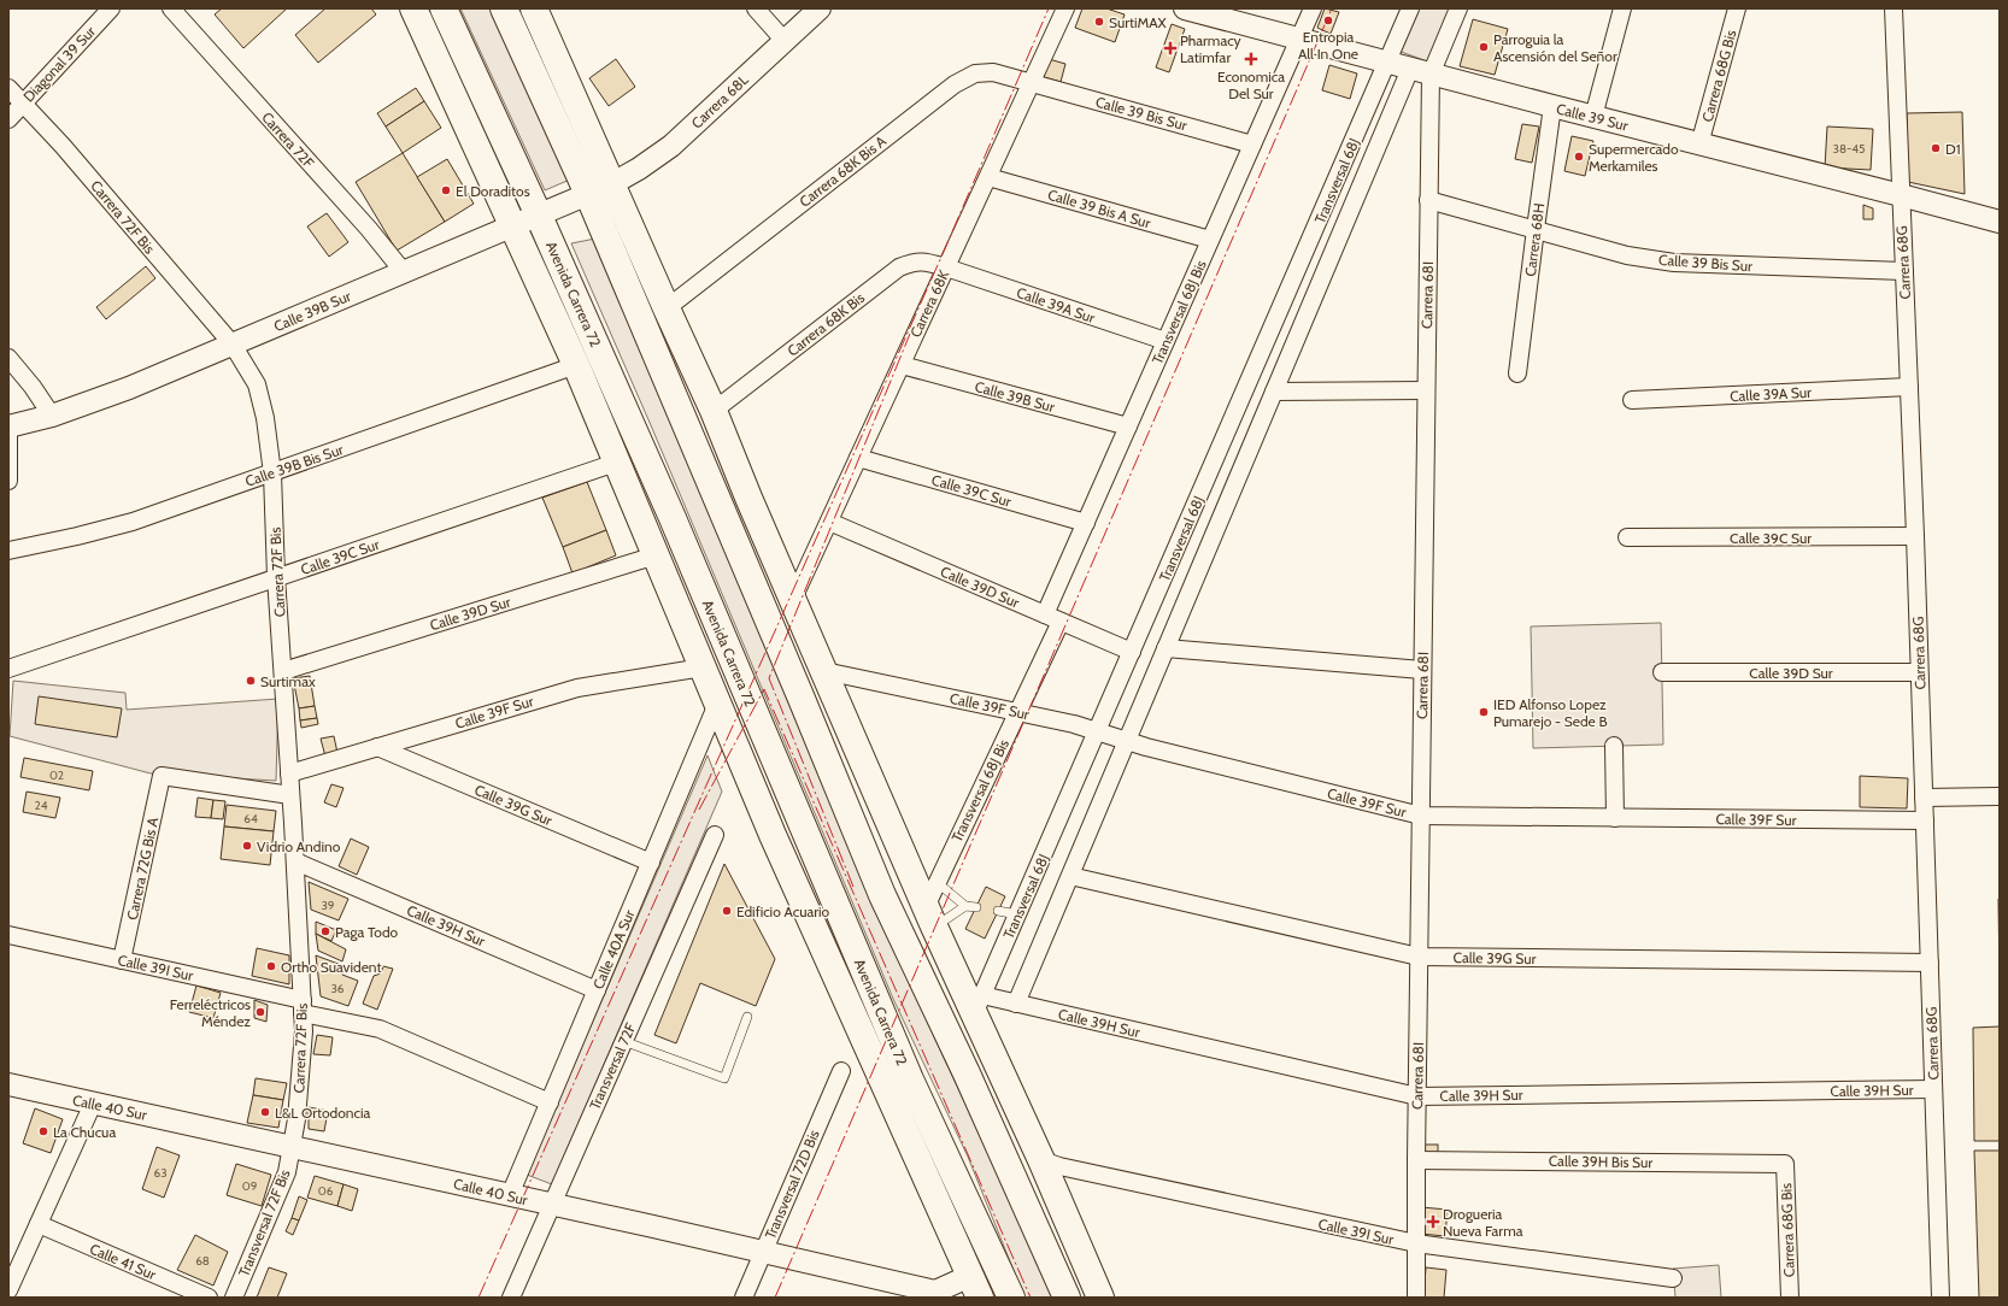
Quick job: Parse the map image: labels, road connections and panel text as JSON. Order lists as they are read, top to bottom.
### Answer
{
  "streets": {
    "highway": ["Avenida Carrera 72"],
    "street": [
      "Diagonal 39 Sur",
      "Carrera 68G Bis",
      "Carrera 68L",
      "Calle 39 Bis Sur",
      "Calle 39 Sur",
      "Carrera 72F",
      "Carrera 68K Bis A",
      "Transversal 68J",
      "Calle 39 Bis A Sur",
      "Carrera 72F Bis",
      "Carrera 68H",
      "Carrera 68G",
      "Carrera 68I",
      "Carrera 68K",
      "Calle 39A Sur",
      "Calle 39B Sur",
      "Transversal 68J Bis",
      "Carrera 68K Bis",
      "Calle 39B Bis Sur",
      "Calle 39C Sur",
      "Calle 39D Sur",
      "Calle 39F Sur",
      "Calle 39G Sur",
      "Carrera 72G Bis A",
      "Calle 39H Sur",
      "Calle 40A Sur",
      "Calle 39I Sur",
      "Transversal 72F",
      "Calle 40 Sur",
      "Calle 39H Bis Sur",
      "Transversal 72D Bis",
      "Transversal 72F Bis",
      "Calle 41 Sur"
    ]
  },
  "crossings": [
    ["Diagonal 39 Sur", "Carrera 72F Bis"],
    ["Carrera 68G Bis", "Calle 39 Sur"],
    ["Carrera 68G Bis", "Calle 39H Bis Sur"],
    ["Carrera 68L", "Calle 39B Sur"],
    ["Calle 39 Bis Sur", "Carrera 68K Bis A"],
    ["Calle 39 Bis Sur", "Carrera 68H"],
    ["Calle 39 Bis Sur", "Carrera 68G"],
    ["Calle 39 Bis Sur", "Carrera 68I"],
    ["Calle 39 Bis Sur", "Carrera 68K"],
    ["Calle 39 Bis Sur", "Transversal 68J Bis"],
    ["Calle 39 Sur", "Transversal 68J"],
    ["Calle 39 Sur", "Carrera 68H"],
    ["Calle 39 Sur", "Carrera 68G"],
    ["Calle 39 Sur", "Carrera 68I"],
    ["Calle 39 Sur", "Transversal 68J Bis"],
    ["Carrera 72F", "Calle 39B Sur"],
    ["Carrera 68K Bis A", "Carrera 68K"],
    ["Transversal 68J", "Carrera 68I"],
    ["Transversal 68J", "Calle 39D Sur"],
    ["Transversal 68J", "Calle 39F Sur"],
    ["Transversal 68J", "Calle 39G Sur"],
    ["Transversal 68J", "Calle 39H Sur"],
    ["Calle 39 Bis A Sur", "Carrera 68K"],
    ["Calle 39 Bis A Sur", "Transversal 68J Bis"],
    ["Carrera 72F Bis", "Calle 39B Sur"],
    ["Carrera 72F Bis", "Calle 39B Bis Sur"],
    ["Carrera 72F Bis", "Calle 39C Sur"],
    ["Carrera 72F Bis", "Calle 39D Sur"],
    ["Carrera 72F Bis", "Calle 39F Sur"],
    ["Carrera 72F Bis", "Carrera 72G Bis A"],
    ["Carrera 72F Bis", "Calle 39H Sur"],
    ["Carrera 72F Bis", "Calle 39I Sur"],
    ["Carrera 72F Bis", "Calle 40 Sur"],
    ["Carrera 72F Bis", "Transversal 72F Bis"],
    ["Carrera 68G", "Calle 39A Sur"],
    ["Carrera 68G", "Calle 39C Sur"],
    ["Carrera 68G", "Calle 39D Sur"],
    ["Carrera 68G", "Calle 39F Sur"],
    ["Carrera 68G", "Calle 39G Sur"],
    ["Carrera 68G", "Calle 39H Sur"],
    ["Avenida Carrera 72", "Calle 39B Sur"],
    ["Avenida Carrera 72", "Calle 39B Bis Sur"],
    ["Avenida Carrera 72", "Calle 39C Sur"],
    ["Avenida Carrera 72", "Calle 39D Sur"],
    ["Avenida Carrera 72", "Calle 39F Sur"],
    ["Avenida Carrera 72", "Calle 40A Sur"],
    ["Avenida Carrera 72", "Calle 40 Sur"],
    ["Carrera 68I", "Calle 39F Sur"],
    ["Carrera 68I", "Calle 39G Sur"],
    ["Carrera 68I", "Calle 39H Sur"],
    ["Carrera 68I", "Calle 39I Sur"],
    ["Carrera 68I", "Calle 39H Bis Sur"],
    ["Carrera 68K", "Calle 39A Sur"],
    ["Carrera 68K", "Calle 39B Sur"],
    ["Carrera 68K", "Carrera 68K Bis"],
    ["Carrera 68K", "Calle 39C Sur"],
    ["Carrera 68K", "Calle 39D Sur"],
    ["Calle 39A Sur", "Transversal 68J Bis"],
    ["Calle 39A Sur", "Carrera 68K Bis"],
    ["Calle 39B Sur", "Transversal 68J Bis"],
    ["Transversal 68J Bis", "Calle 39C Sur"],
    ["Transversal 68J Bis", "Calle 39D Sur"],
    ["Transversal 68J Bis", "Calle 39F Sur"],
    ["Calle 39F Sur", "Calle 39G Sur"],
    ["Calle 39G Sur", "Calle 40A Sur"],
    ["Carrera 72G Bis A", "Calle 39I Sur"],
    ["Calle 39H Sur", "Calle 40A Sur"],
    ["Calle 40A Sur", "Calle 39I Sur"],
    ["Calle 40A Sur", "Calle 40 Sur"],
    ["Transversal 72F", "Calle 40 Sur"],
    ["Calle 40 Sur", "Transversal 72D Bis"],
    ["Calle 40 Sur", "Transversal 72F Bis"]
  ],
  "places": {
    "other": [
      "Entropia All In One",
      "SurtiMAX",
      "Parroguia la Ascensión del Señor",
      "D1",
      "Supermercado Merkamiles",
      "El Doraditos",
      "Surtimax",
      "IED Alfonso Lopez Pumarejo - Sede B",
      "Vidrio Andino",
      "Edificio Acuario",
      "Paga Todo",
      "Ortho Suavident",
      "Ferreléctricos Méndez",
      "L&L Ortodoncia",
      "La Chucua"
    ],
    "health": ["Pharmacy Latimfar", "Economica Del Sur", "Drogueria Nueva Farma"]
  },
  "house_numbers": [
    "38-45",
    "02",
    "24",
    "64",
    "39",
    "36",
    "63",
    "09",
    "06",
    "68"
  ]
}
